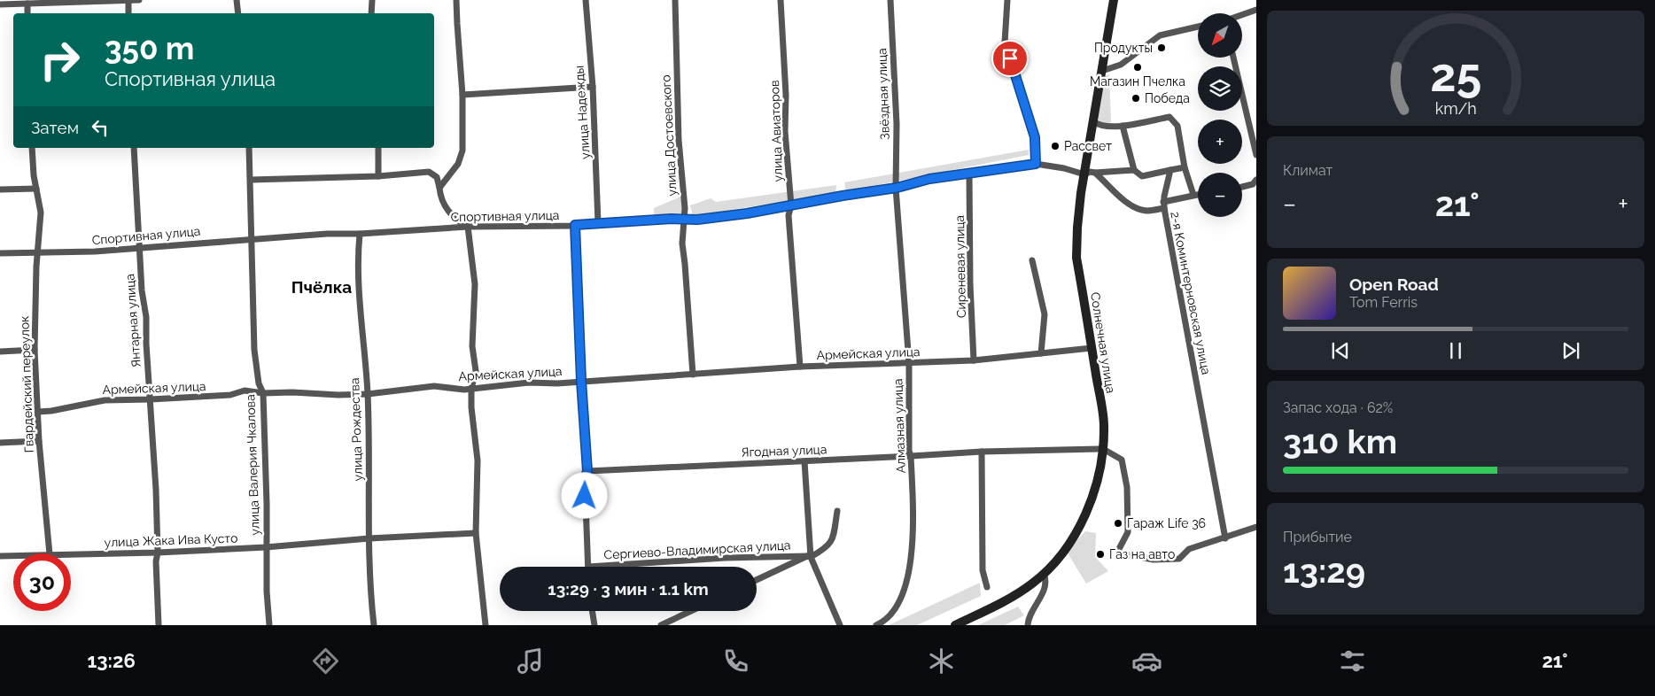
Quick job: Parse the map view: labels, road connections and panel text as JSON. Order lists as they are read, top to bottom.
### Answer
{
  "streets": {
    "street": [
      "Звёздная улица",
      "улица Надежды",
      "улица Авиаторов",
      "улица Достоевского",
      "Спортивная улица",
      "Сиреневая улица",
      "2-я Коминтерновская улица",
      "Янтарная улица",
      "Солнечная улица",
      "Армейская улица",
      "Гвардейский переулок",
      "Алмазная улица",
      "улица Рождества",
      "Ягодная улица",
      "улица Валерия Чкалова",
      "улица Жака Ива Кусто",
      "Сергиево-Владимирская улица"
    ]
  },
  "crossings": [
    ["Звёздная улица", "Спортивная улица"],
    ["Звёздная улица", "Алмазная улица"],
    ["улица Надежды", "Спортивная улица"],
    ["улица Авиаторов", "Спортивная улица"],
    ["улица Авиаторов", "Армейская улица"],
    ["улица Достоевского", "Спортивная улица"],
    ["улица Достоевского", "Армейская улица"],
    ["Спортивная улица", "Сиреневая улица"],
    ["Спортивная улица", "Янтарная улица"],
    ["Спортивная улица", "Солнечная улица"],
    ["Спортивная улица", "Гвардейский переулок"],
    ["Спортивная улица", "Алмазная улица"],
    ["Спортивная улица", "улица Рождества"],
    ["Спортивная улица", "улица Валерия Чкалова"],
    ["Сиреневая улица", "Армейская улица"],
    ["Янтарная улица", "Армейская улица"],
    ["Янтарная улица", "улица Жака Ива Кусто"],
    ["Солнечная улица", "Армейская улица"],
    ["Солнечная улица", "Ягодная улица"],
    ["Армейская улица", "Гвардейский переулок"],
    ["Армейская улица", "Алмазная улица"],
    ["Армейская улица", "улица Рождества"],
    ["Армейская улица", "улица Валерия Чкалова"],
    ["Алмазная улица", "Ягодная улица"],
    ["улица Рождества", "улица Жака Ива Кусто"],
    ["улица Валерия Чкалова", "улица Жака Ива Кусто"]
  ],
  "districts": ["Пчёлка"],
  "places": [
    "Продукты",
    "Магазин Пчелка",
    "Победа",
    "Рассвет",
    "Гараж Life 36",
    "Газ на авто"
  ],
  "north": "bottom left",
  "page": {
    "map_buttons": ["+", "−"],
    "turn": ["350 m", "Спортивная улица"],
    "then": "Затем",
    "tile": [
      "Климат",
      ["Запас хода · 62%", "310 km"],
      ["Прибытие", "13:29"]
    ],
    "heat": ["−", "21°", "+"],
    "song": ["Open Road", "Tom Ferris"],
    "limit": "30",
    "trip": "13:29 · 3 мин · 1.1 km",
    "tabs": ["13:26", "21°"],
    "gauge": ["25", "km/h"]
  }
}
